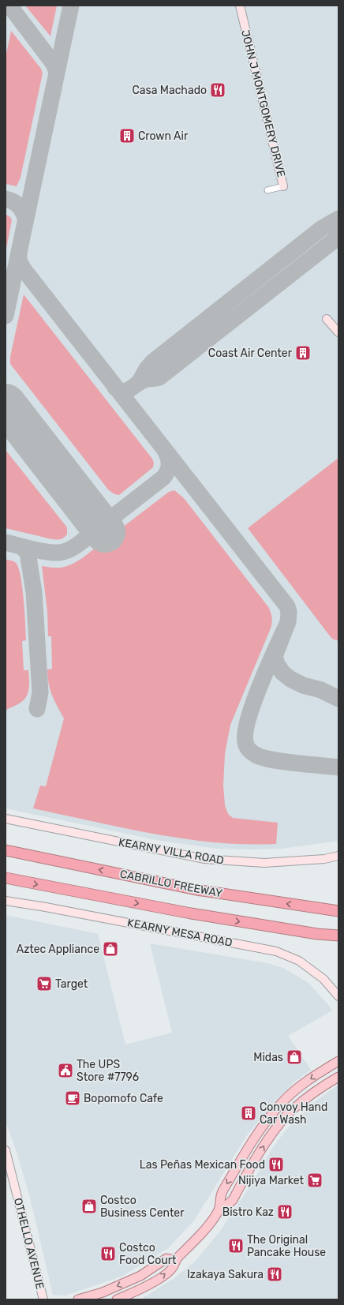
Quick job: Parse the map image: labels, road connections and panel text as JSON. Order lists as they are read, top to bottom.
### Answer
{
  "streets": {
    "highway": ["CABRILLO FREEWAY"],
    "main road": [
      "JOHN J MONTGOMERY DRIVE",
      "KEARNY VILLA ROAD",
      "KEARNY MESA ROAD",
      "OTHELLO AVENUE"
    ]
  },
  "places": {
    "restaurant": [
      "Casa Machado",
      "Las Peñas Mexican Food",
      "Bistro Kaz",
      "The Original Pancake House",
      "Costco Food Court",
      "Izakaya Sakura"
    ],
    "building": ["Crown Air", "Coast Air Center", "Convoy Hand Car Wash"],
    "shop": ["Aztec Appliance", "Midas", "Costco Business Center"],
    "supermarket": ["Target", "Nijiya Market"],
    "public building": ["The UPS Store #7796"],
    "cafe": ["Bopomofo Cafe"]
  }
}
